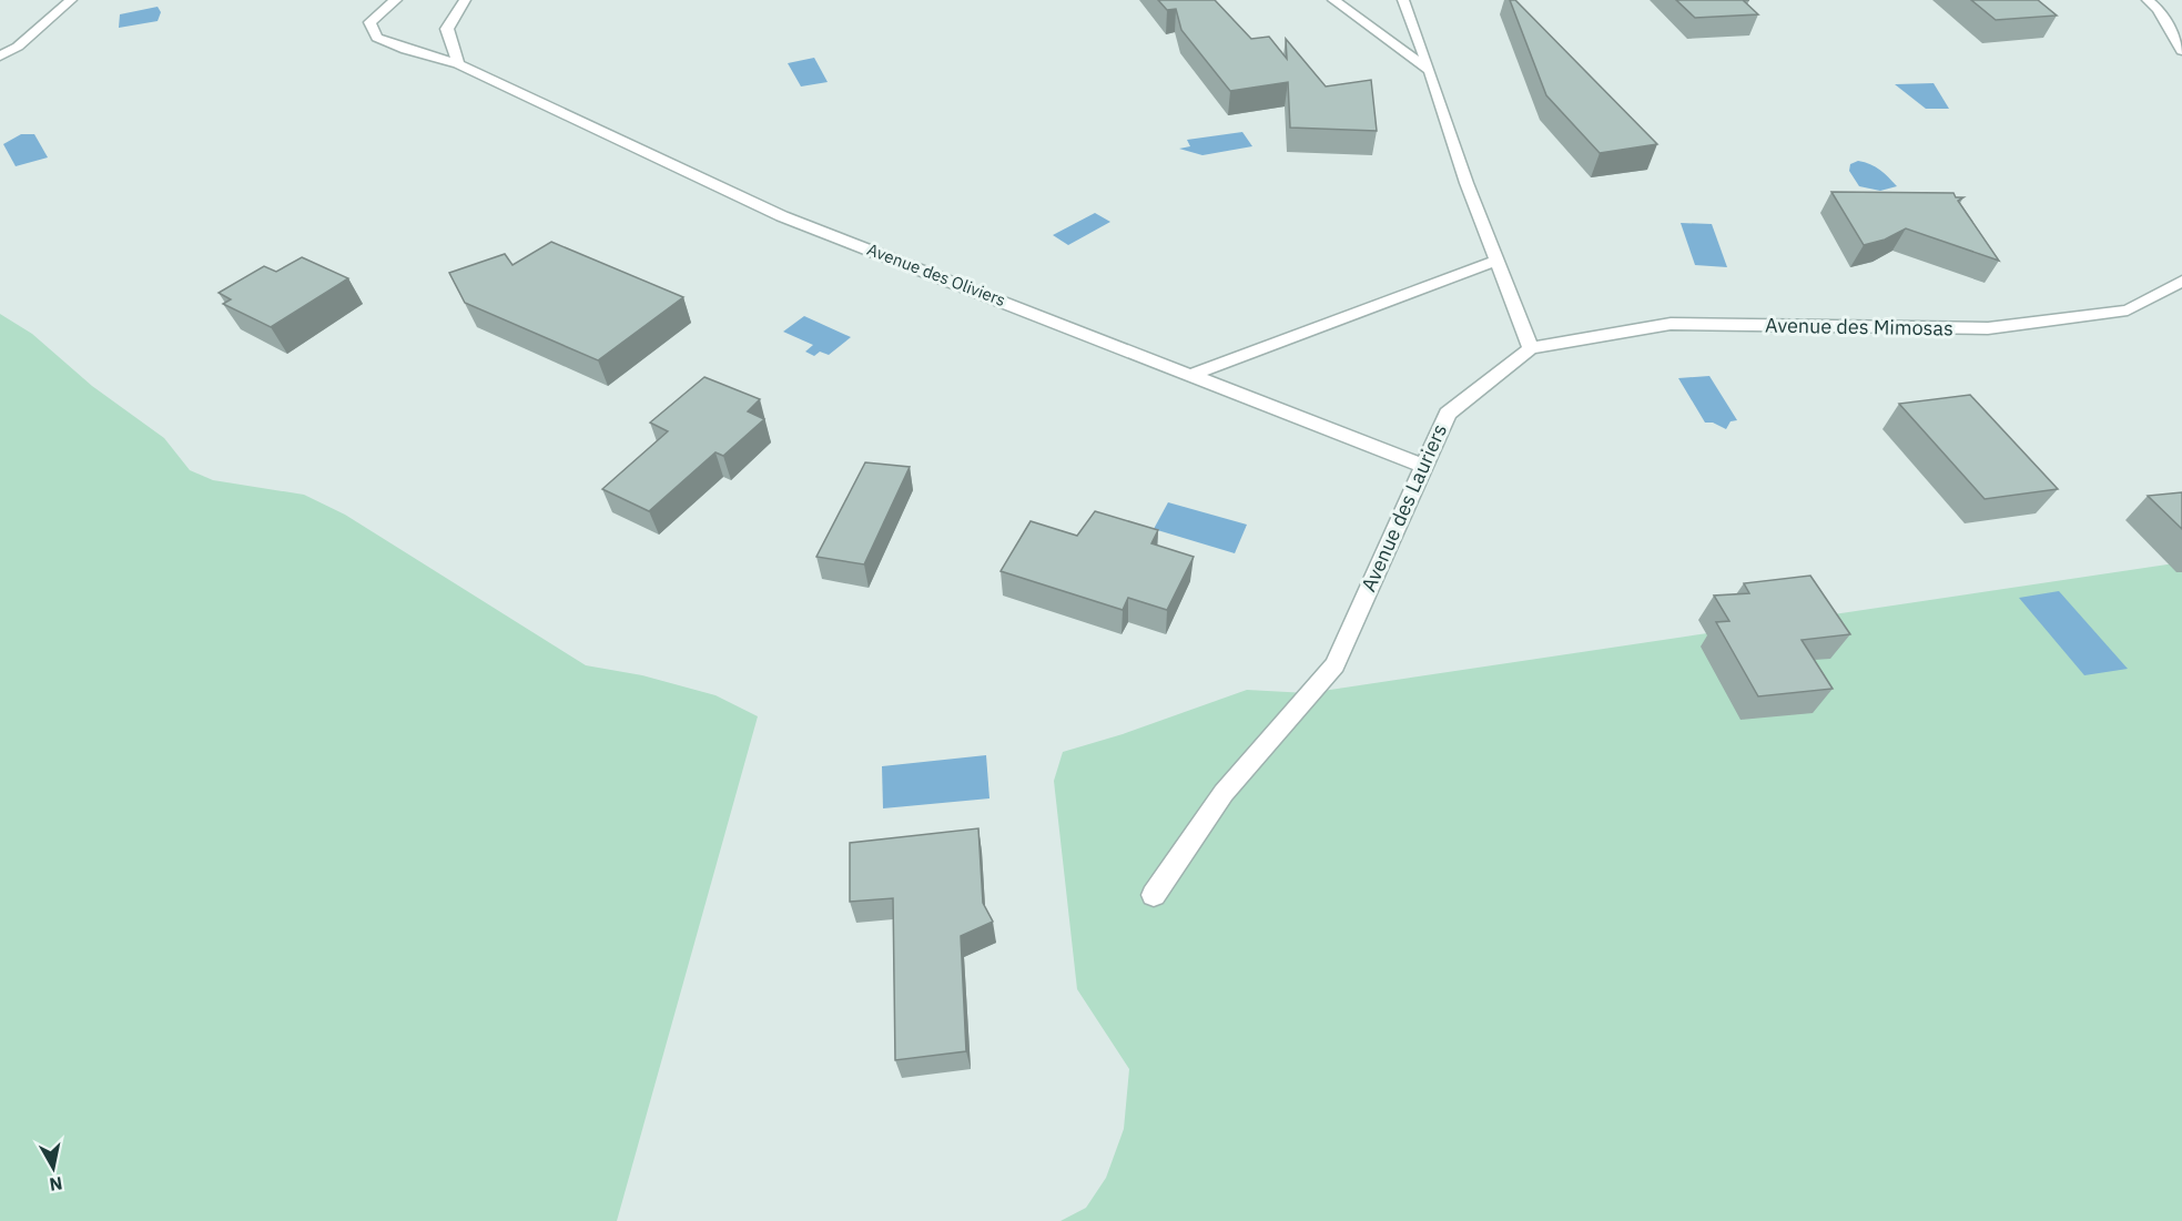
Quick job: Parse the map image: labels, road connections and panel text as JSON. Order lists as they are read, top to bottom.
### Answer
{
  "streets": {
    "street": ["Avenue des Oliviers", "Avenue des Mimosas", "Avenue des Lauriers"]
  },
  "crossings": [
    ["Avenue des Oliviers", "Avenue des Lauriers"],
    ["Avenue des Mimosas", "Avenue des Lauriers"]
  ],
  "north": "bottom"
}
